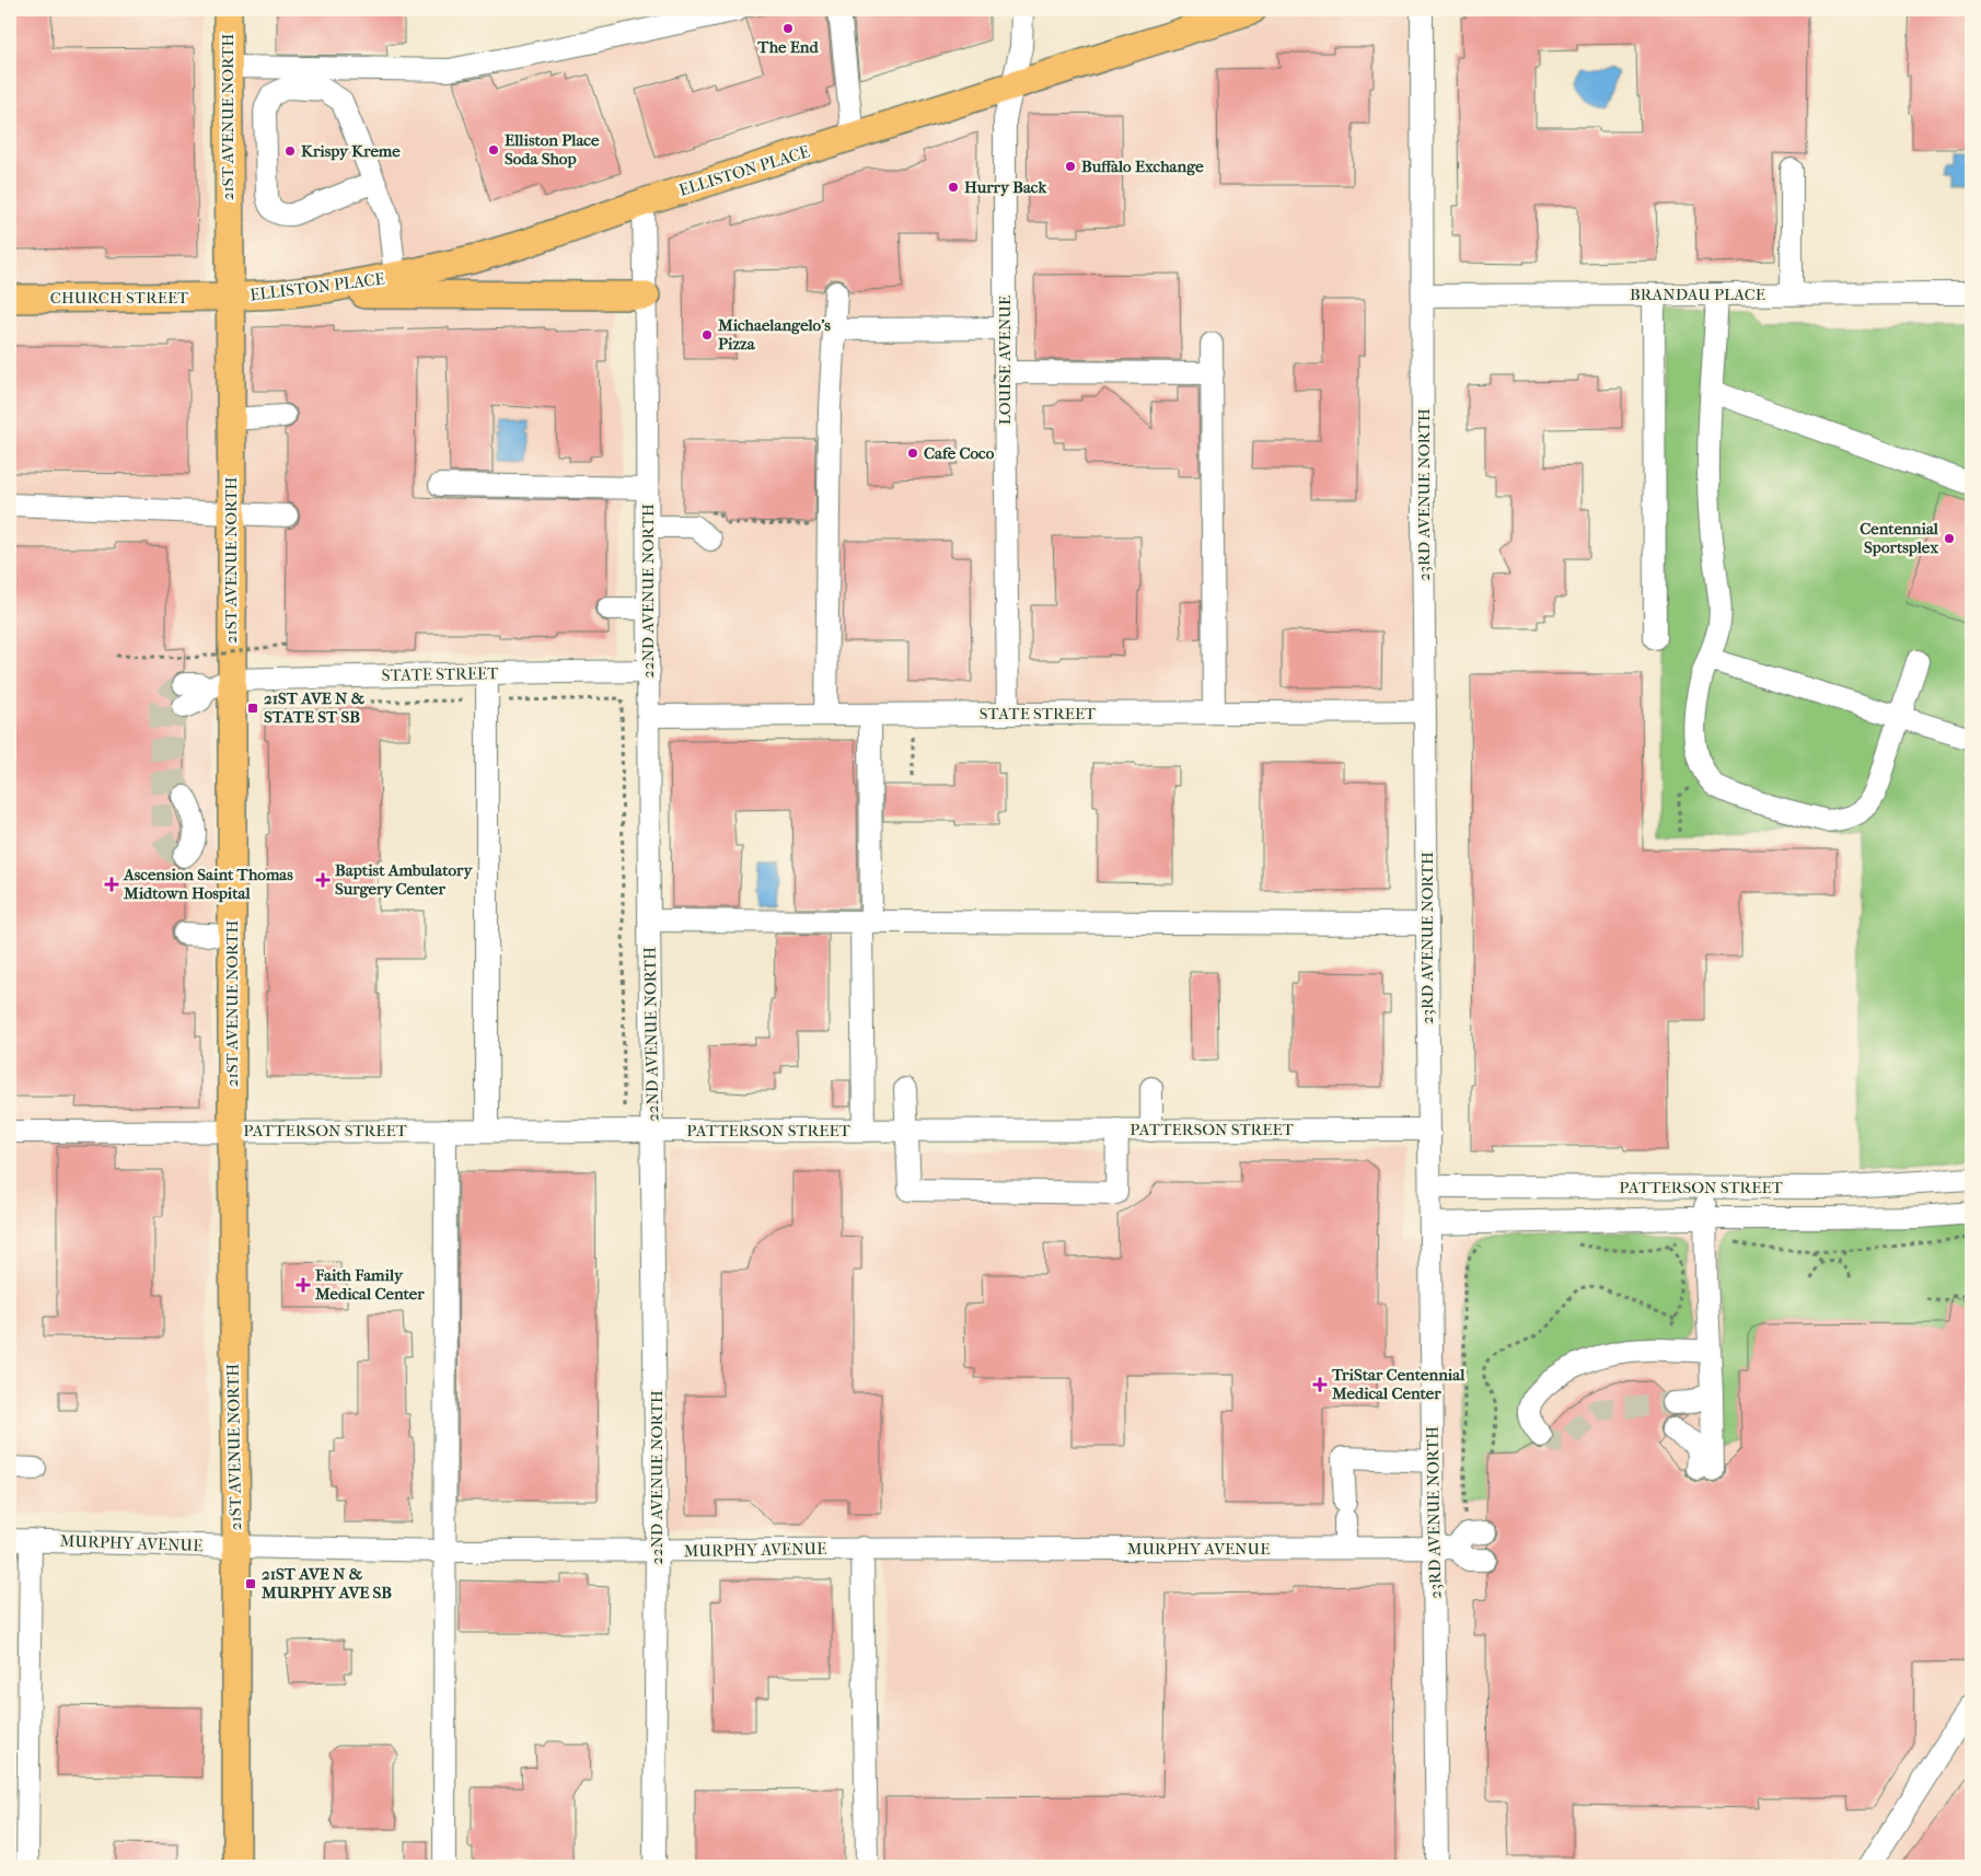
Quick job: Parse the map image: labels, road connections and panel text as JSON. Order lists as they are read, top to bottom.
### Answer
{
  "streets": {
    "main road": ["21ST AVENUE NORTH", "ELLISTON PLACE", "CHURCH STREET"],
    "street": [
      "BRANDAU PLACE",
      "LOUISE AVENUE",
      "23RD AVENUE NORTH",
      "22ND AVENUE NORTH",
      "STATE STREET",
      "PATTERSON STREET",
      "MURPHY AVENUE"
    ]
  },
  "crossings": [
    ["21ST AVENUE NORTH", "ELLISTON PLACE"],
    ["21ST AVENUE NORTH", "CHURCH STREET"],
    ["21ST AVENUE NORTH", "STATE STREET"],
    ["21ST AVENUE NORTH", "PATTERSON STREET"],
    ["21ST AVENUE NORTH", "MURPHY AVENUE"],
    ["ELLISTON PLACE", "CHURCH STREET"],
    ["ELLISTON PLACE", "LOUISE AVENUE"],
    ["ELLISTON PLACE", "22ND AVENUE NORTH"],
    ["BRANDAU PLACE", "23RD AVENUE NORTH"],
    ["LOUISE AVENUE", "STATE STREET"],
    ["23RD AVENUE NORTH", "STATE STREET"],
    ["23RD AVENUE NORTH", "PATTERSON STREET"],
    ["23RD AVENUE NORTH", "MURPHY AVENUE"],
    ["22ND AVENUE NORTH", "STATE STREET"],
    ["22ND AVENUE NORTH", "PATTERSON STREET"],
    ["22ND AVENUE NORTH", "MURPHY AVENUE"]
  ],
  "places": {
    "other": [
      "The End",
      "Elliston Place Soda Shop",
      "Krispy Kreme",
      "Buffalo Exchange",
      "Hurry Back",
      "Michaelangelo’s Pizza",
      "Cafe Coco",
      "Centennial Sportsplex"
    ],
    "transit": ["21ST AVE N & STATE ST SB", "21ST AVE N & MURPHY AVE SB"],
    "health": [
      "Baptist Ambulatory Surgery Center",
      "Ascension Saint Thomas Midtown Hospital",
      "Faith Family Medical Center",
      "TriStar Centennial Medical Center"
    ]
  }
}
